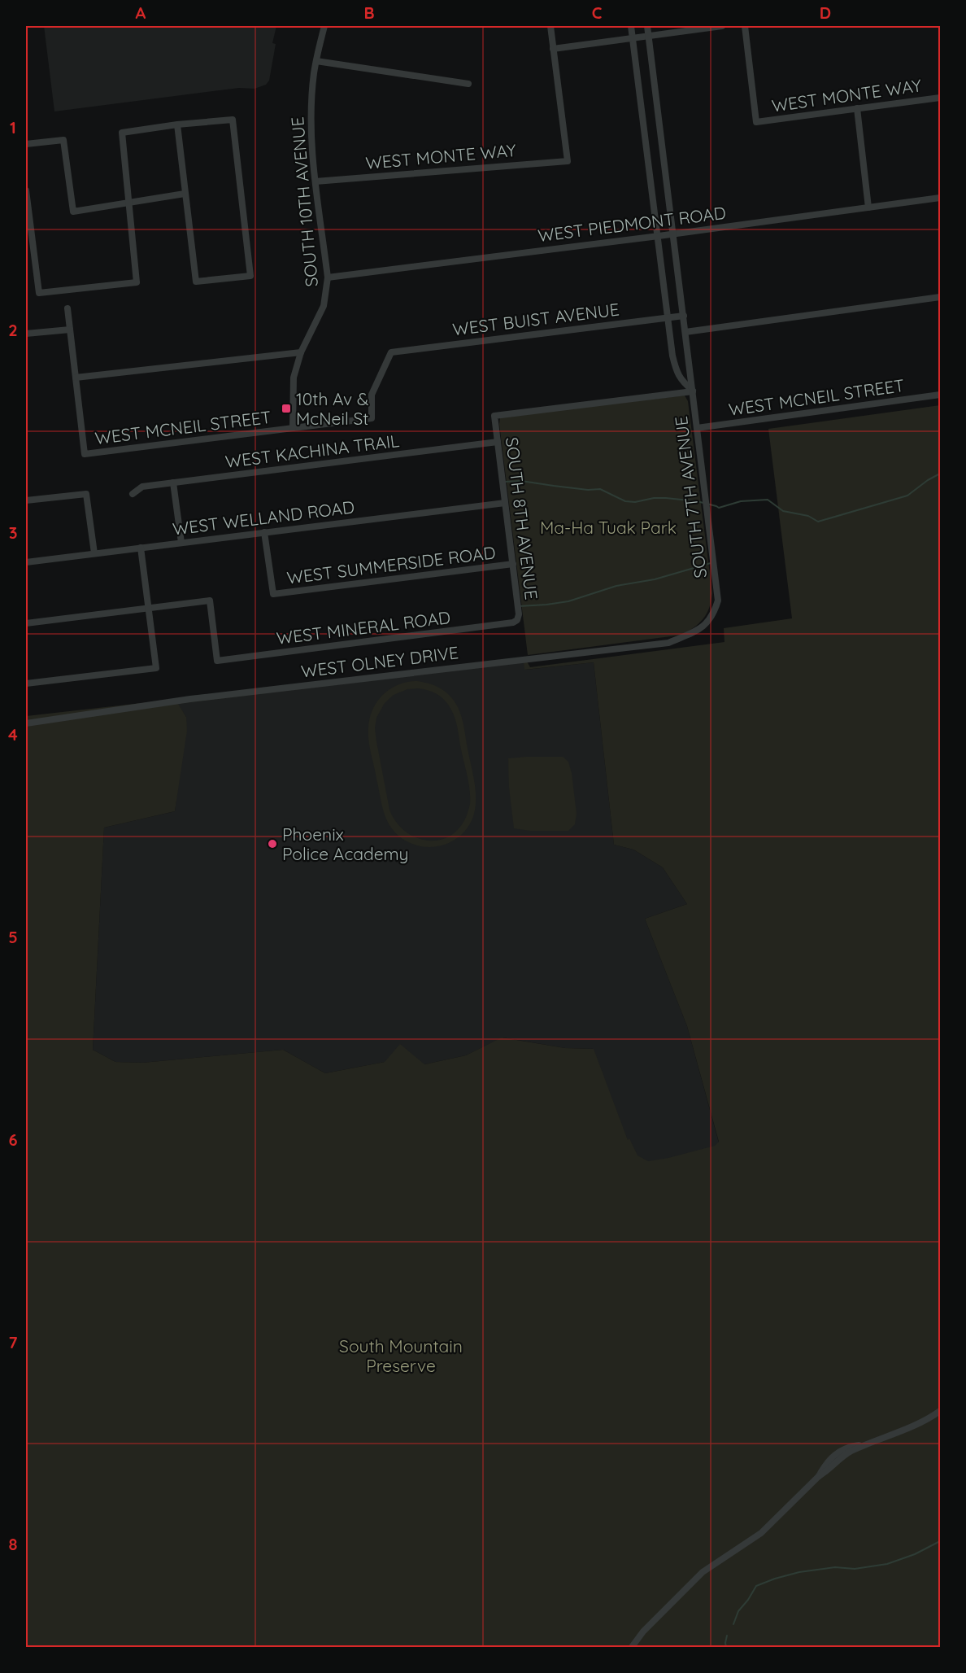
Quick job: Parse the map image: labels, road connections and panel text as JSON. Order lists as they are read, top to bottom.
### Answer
{
  "streets": {
    "street": [
      "WEST MONTE WAY",
      "SOUTH 10TH AVENUE",
      "WEST PIEDMONT ROAD",
      "WEST BUIST AVENUE",
      "WEST MCNEIL STREET",
      "WEST KACHINA TRAIL",
      "SOUTH 7TH AVENUE",
      "WEST WELLAND ROAD",
      "SOUTH 8TH AVENUE",
      "WEST SUMMERSIDE ROAD",
      "WEST MINERAL ROAD",
      "WEST OLNEY DRIVE"
    ]
  },
  "crossings": [
    ["WEST MONTE WAY", "SOUTH 10TH AVENUE"],
    ["SOUTH 10TH AVENUE", "WEST PIEDMONT ROAD"],
    ["SOUTH 10TH AVENUE", "WEST MCNEIL STREET"],
    ["WEST PIEDMONT ROAD", "SOUTH 7TH AVENUE"],
    ["WEST BUIST AVENUE", "WEST MCNEIL STREET"],
    ["WEST BUIST AVENUE", "SOUTH 7TH AVENUE"],
    ["WEST MCNEIL STREET", "SOUTH 7TH AVENUE"],
    ["WEST KACHINA TRAIL", "SOUTH 8TH AVENUE"],
    ["SOUTH 7TH AVENUE", "SOUTH 8TH AVENUE"],
    ["SOUTH 7TH AVENUE", "WEST OLNEY DRIVE"],
    ["WEST WELLAND ROAD", "SOUTH 8TH AVENUE"],
    ["WEST WELLAND ROAD", "WEST SUMMERSIDE ROAD"],
    ["SOUTH 8TH AVENUE", "WEST SUMMERSIDE ROAD"],
    ["SOUTH 8TH AVENUE", "WEST MINERAL ROAD"]
  ],
  "parks": ["Ma-Ha Tuak Park", "South Mountain Preserve"],
  "places": {
    "transit": ["10th Av & McNeil St"],
    "other": ["Phoenix Police Academy"]
  },
  "grid": {
    "columns": [
      "A",
      "B",
      "C",
      "D"
    ],
    "rows": [
      "1",
      "2",
      "3",
      "4",
      "5",
      "6",
      "7",
      "8"
    ]
  }
}
